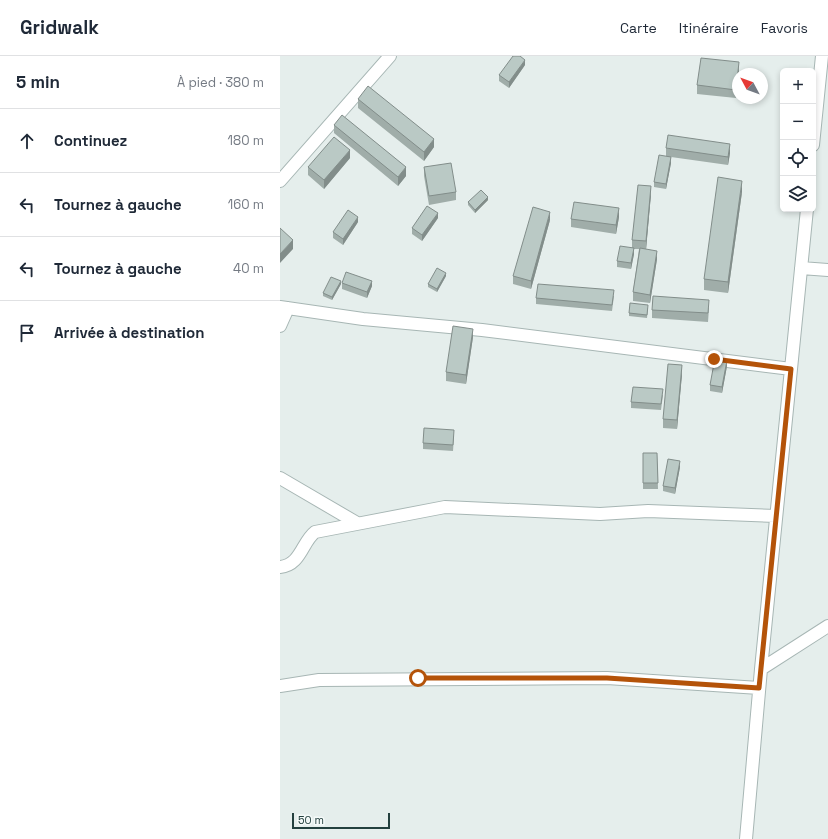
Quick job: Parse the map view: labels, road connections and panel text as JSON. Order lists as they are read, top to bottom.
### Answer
{
  "scale_bar": "50 m",
  "north": "top left",
  "page": {
    "header": "Gridwalk",
    "nav": ["Carte", "Itinéraire", "Favoris"],
    "heading": ["5 min", "À pied · 380 m"],
    "map_buttons": ["+", "−"],
    "list": [
      ["Continuez", "180 m"],
      ["Tournez à gauche", "160 m"],
      ["Tournez à gauche", "40 m"],
      "Arrivée à destination"
    ],
    "scale": "50 m"
  }
}
